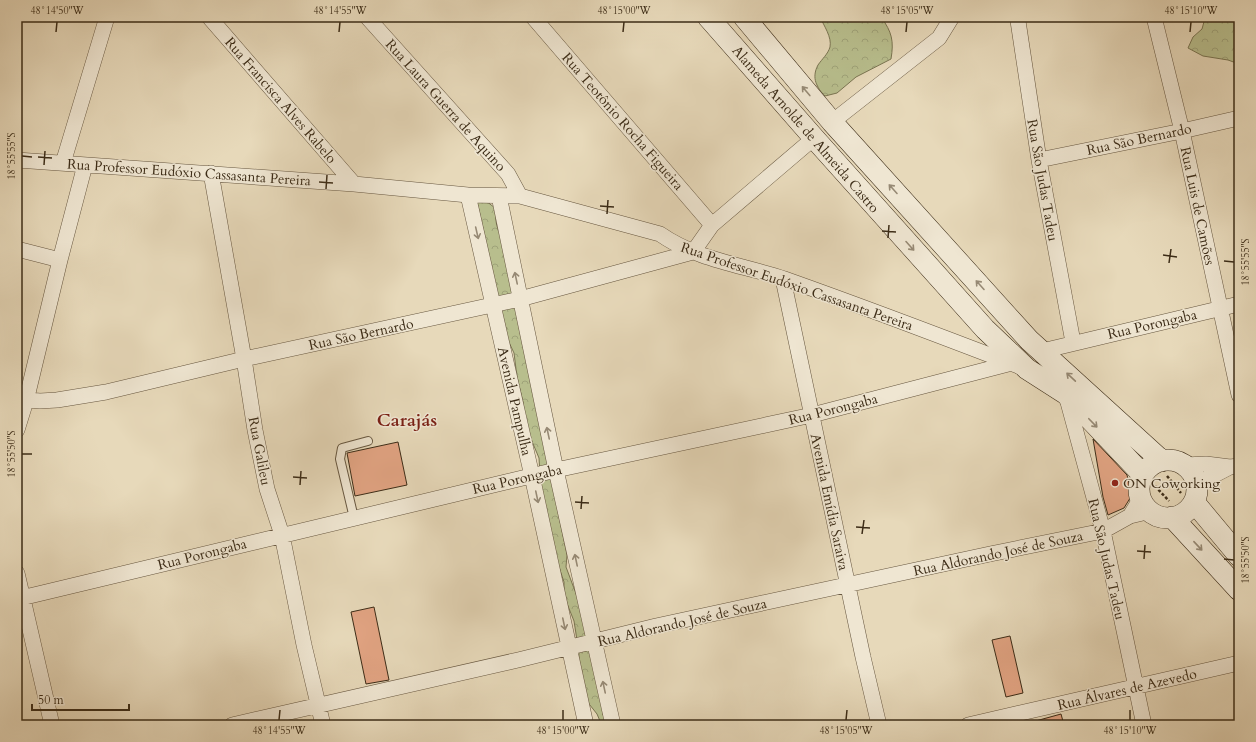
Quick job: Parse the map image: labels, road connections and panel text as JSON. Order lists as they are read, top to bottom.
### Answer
{
  "streets": {
    "main road": ["Alameda Arnolde de Almeida Castro"],
    "street": [
      "Rua Francisca Alves Rabelo",
      "Rua Laura Guerra de Aquino",
      "Rua Teotônio Rocha Figueira",
      "Rua São Bernardo",
      "Rua Professor Eudóxio Cassasanta Pereira",
      "Rua São Judas Tadeu",
      "Rua Luis de Camões",
      "Rua Porongaba",
      "Avenida Pampulha",
      "Rua Galileu",
      "Avenida Emídia Saraiva",
      "Rua Aldorando José de Souza",
      "Rua Álvares de Azevedo"
    ]
  },
  "crossings": [
    ["Rua Francisca Alves Rabelo", "Rua Professor Eudóxio Cassasanta Pereira"],
    ["Rua Laura Guerra de Aquino", "Rua Professor Eudóxio Cassasanta Pereira"],
    ["Alameda Arnolde de Almeida Castro", "Rua Professor Eudóxio Cassasanta Pereira"],
    ["Alameda Arnolde de Almeida Castro", "Rua São Judas Tadeu"],
    ["Alameda Arnolde de Almeida Castro", "Rua Porongaba"],
    ["Alameda Arnolde de Almeida Castro", "Rua Aldorando José de Souza"],
    ["Rua São Bernardo", "Rua Professor Eudóxio Cassasanta Pereira"],
    ["Rua São Bernardo", "Rua São Judas Tadeu"],
    ["Rua São Bernardo", "Rua Luis de Camões"],
    ["Rua São Bernardo", "Avenida Pampulha"],
    ["Rua São Bernardo", "Rua Galileu"],
    ["Rua Professor Eudóxio Cassasanta Pereira", "Rua Porongaba"],
    ["Rua Professor Eudóxio Cassasanta Pereira", "Avenida Pampulha"],
    ["Rua Professor Eudóxio Cassasanta Pereira", "Rua Galileu"],
    ["Rua Professor Eudóxio Cassasanta Pereira", "Avenida Emídia Saraiva"],
    ["Rua São Judas Tadeu", "Rua Porongaba"],
    ["Rua São Judas Tadeu", "Rua Aldorando José de Souza"],
    ["Rua São Judas Tadeu", "Rua Álvares de Azevedo"],
    ["Rua Luis de Camões", "Rua Porongaba"],
    ["Rua Porongaba", "Avenida Pampulha"],
    ["Rua Porongaba", "Rua Galileu"],
    ["Rua Porongaba", "Avenida Emídia Saraiva"],
    ["Avenida Pampulha", "Rua Aldorando José de Souza"],
    ["Rua Galileu", "Rua Aldorando José de Souza"],
    ["Avenida Emídia Saraiva", "Rua Aldorando José de Souza"]
  ],
  "districts": ["Carajás"],
  "places": ["ON Coworking"],
  "scale_bar": "50 m",
  "coordinates": [
    "48°14'50\"W",
    "48°14'55\"W",
    "48°15'00\"W",
    "48°15'05\"W",
    "48°15'10\"W",
    "18°55'55\"S",
    "18°55'50\"S"
  ]
}
